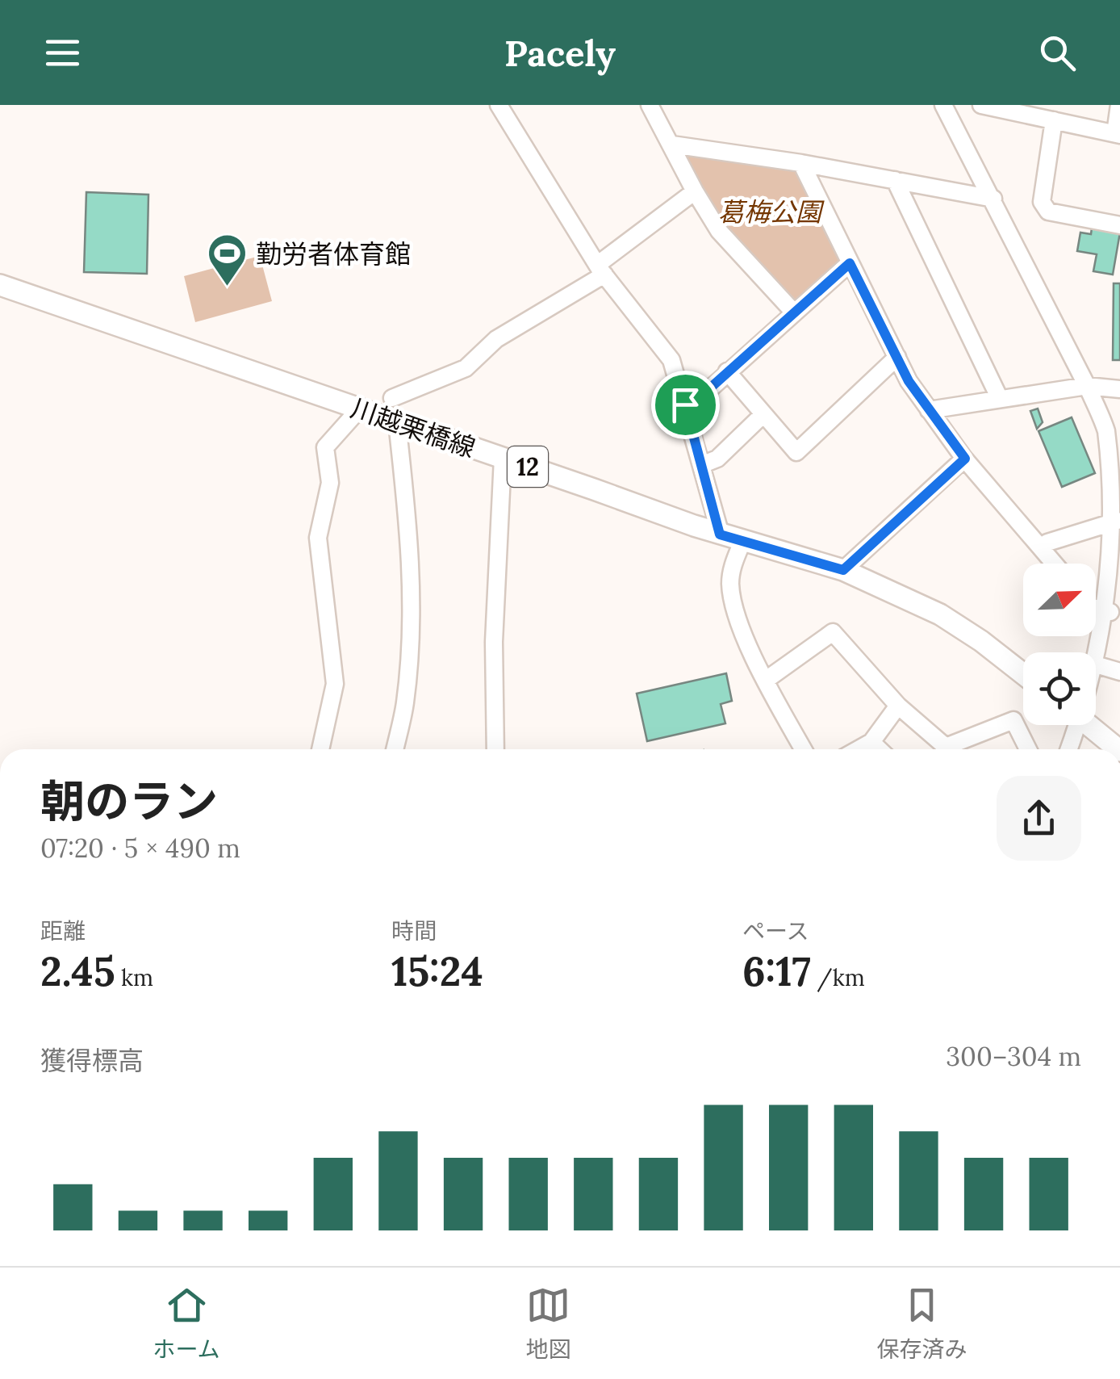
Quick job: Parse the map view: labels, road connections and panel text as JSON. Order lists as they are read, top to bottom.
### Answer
{
  "streets": {
    "main road": ["川越栗橋線", "12"]
  },
  "parks": ["葛梅公園"],
  "places": {
    "sports": ["勤労者体育館"]
  },
  "north": "top right",
  "page": {
    "header": "Pacely",
    "heading": ["朝のラン", "07:20 · 5 × 490 m"],
    "stats": [
      ["距離", "2.45 km"],
      ["時間", "15:24"],
      ["ペース", "6:17 /km"]
    ],
    "chart": ["獲得標高", "300–304 m"],
    "tabs": ["ホーム", "地図", "保存済み"]
  }
}
